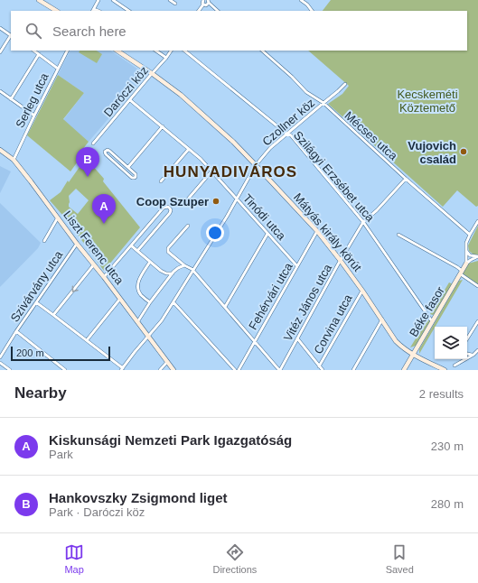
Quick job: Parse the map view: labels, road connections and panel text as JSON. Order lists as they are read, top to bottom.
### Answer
{
  "streets": {
    "street": [
      "Daróczi köz",
      "Serleg utca",
      "Czollner köz",
      "Mécses utca",
      "Szilágyi Erzsébet utca",
      "Tinódi utca",
      "Mátyás király körút",
      "Liszt Ferenc utca",
      "Szivárvány utca",
      "Fehérvári utca",
      "Vitéz János utca",
      "Béke fasor",
      "Corvina utca"
    ]
  },
  "crossings": [
    ["Daróczi köz", "Tinódi utca"],
    ["Daróczi köz", "Mátyás király körút"],
    ["Serleg utca", "Liszt Ferenc utca"],
    ["Czollner köz", "Mécses utca"],
    ["Czollner köz", "Szilágyi Erzsébet utca"],
    ["Czollner köz", "Tinódi utca"],
    ["Czollner köz", "Mátyás király körút"],
    ["Czollner köz", "Liszt Ferenc utca"],
    ["Mécses utca", "Vitéz János utca"],
    ["Szilágyi Erzsébet utca", "Vitéz János utca"],
    ["Szilágyi Erzsébet utca", "Béke fasor"],
    ["Tinódi utca", "Fehérvári utca"],
    ["Mátyás király körút", "Fehérvári utca"],
    ["Mátyás király körút", "Vitéz János utca"],
    ["Mátyás király körút", "Béke fasor"],
    ["Mátyás király körút", "Corvina utca"],
    ["Liszt Ferenc utca", "Szivárvány utca"]
  ],
  "districts": ["HUNYADIVÁROS"],
  "parks": ["Kecskeméti Köztemető"],
  "places": ["Vujovich család", "Coop Szuper"],
  "scale_bar": "200 m",
  "page": {
    "search": "Search here",
    "pins": ["B", "A"],
    "scale": "200 m",
    "heading": ["Nearby", "2 results"],
    "list": [
      {
        "mark": "A",
        "name": "Kiskunsági Nemzeti Park Igazgatóság",
        "note": "Park",
        "value": "230 m"
      },
      {
        "mark": "B",
        "name": "Hankovszky Zsigmond liget",
        "note": "Park · Daróczi köz",
        "value": "280 m"
      }
    ],
    "nav": ["Map", "Directions", "Saved"]
  }
}
